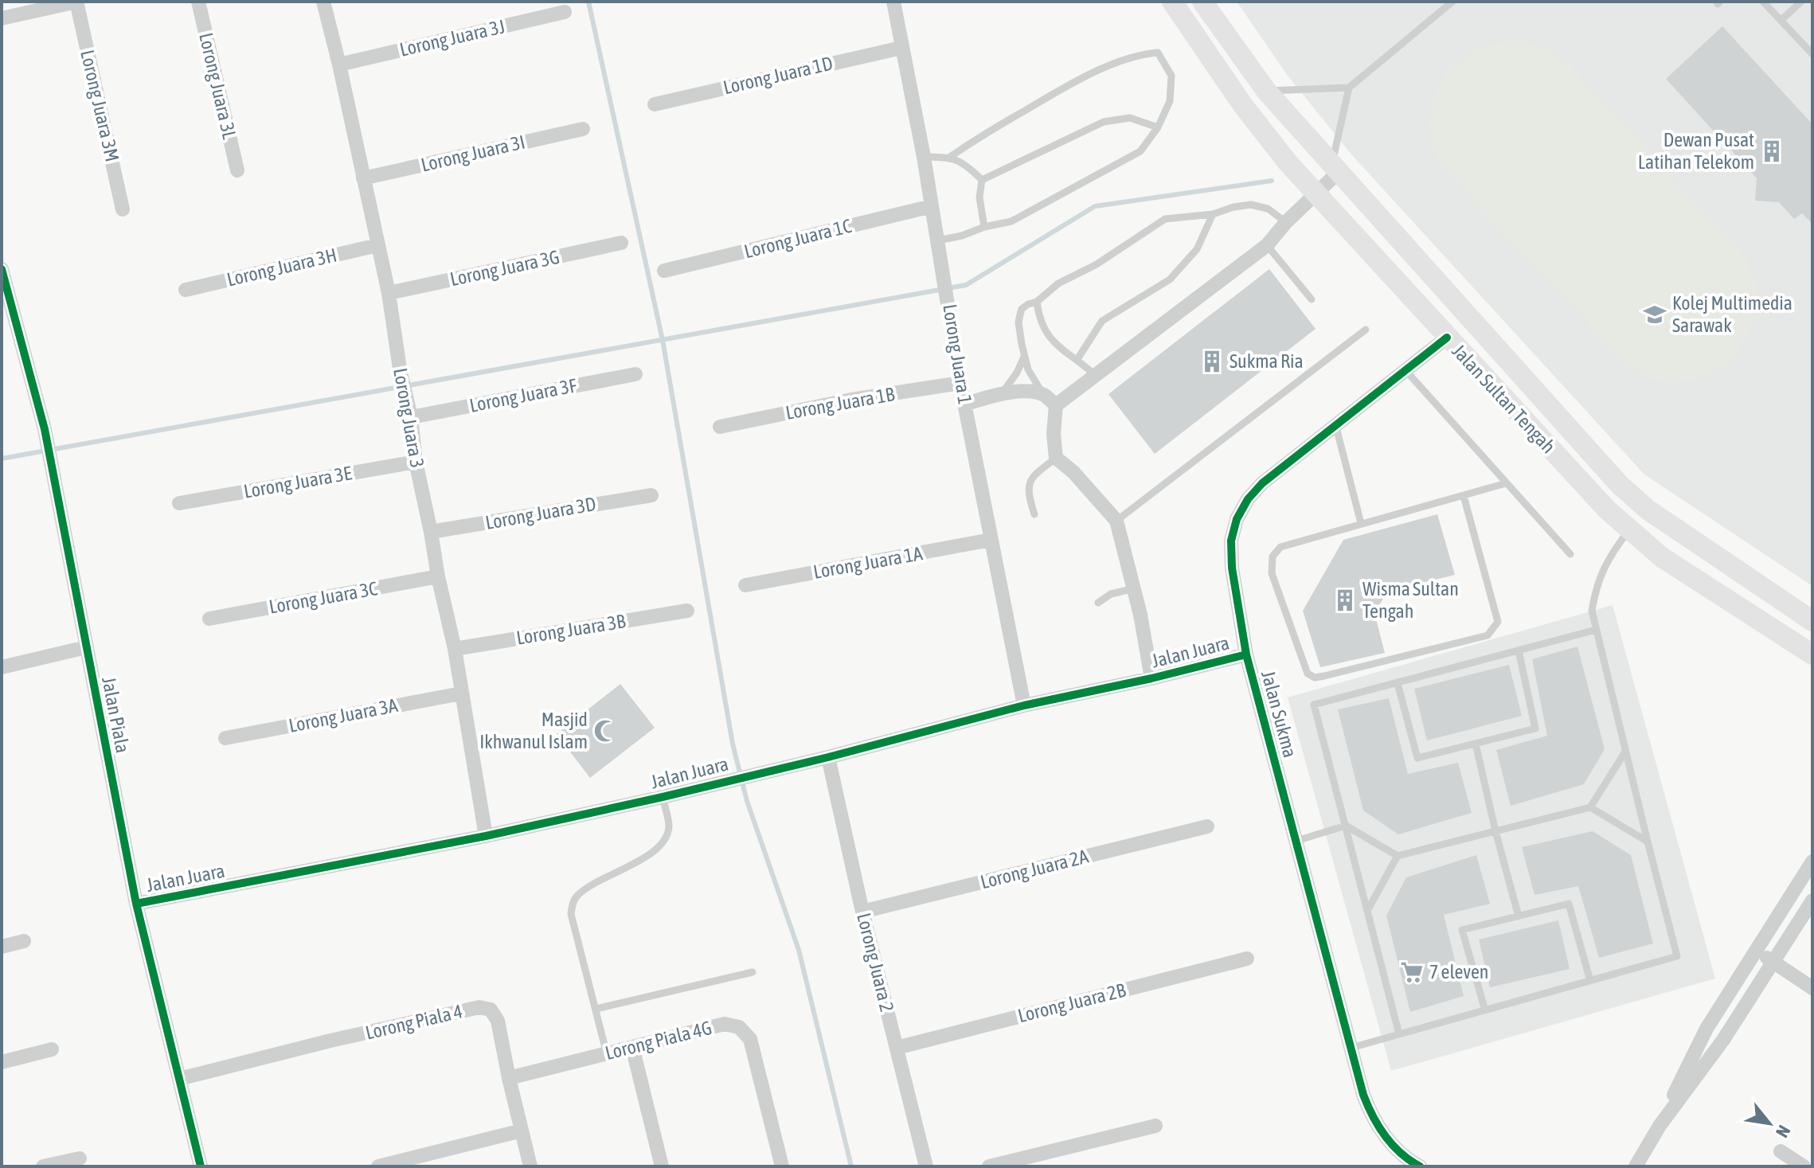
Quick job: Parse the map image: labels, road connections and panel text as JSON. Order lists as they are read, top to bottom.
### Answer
{
  "streets": {
    "main road": ["Jalan Sultan Tengah"],
    "street": [
      "Lorong Juara 3J",
      "Lorong Juara 1D",
      "Lorong Juara 3L",
      "Lorong Juara 3M",
      "Lorong Juara 3I",
      "Lorong Juara 1C",
      "Lorong Juara 3H",
      "Lorong Juara 3G",
      "Lorong Juara 1",
      "Lorong Juara 3F",
      "Lorong Juara 1B",
      "Lorong Juara 3",
      "Lorong Juara 3E",
      "Lorong Juara 3D",
      "Lorong Juara 1A",
      "Lorong Juara 3C",
      "Lorong Juara 3B",
      "Jalan Juara",
      "Jalan Sukma",
      "Jalan Piala",
      "Lorong Juara 3A",
      "Lorong Juara 2A",
      "Lorong Juara 2",
      "Lorong Juara 2B",
      "Lorong Piala 4",
      "Lorong Piala 4G"
    ]
  },
  "crossings": [
    ["Lorong Juara 3J", "Lorong Juara 3"],
    ["Lorong Juara 1D", "Lorong Juara 1"],
    ["Lorong Juara 3I", "Lorong Juara 3"],
    ["Lorong Juara 1C", "Lorong Juara 1"],
    ["Lorong Juara 3H", "Lorong Juara 3"],
    ["Lorong Juara 3G", "Lorong Juara 3"],
    ["Lorong Juara 1", "Lorong Juara 1B"],
    ["Lorong Juara 1", "Lorong Juara 1A"],
    ["Lorong Juara 1", "Jalan Juara"],
    ["Lorong Juara 3F", "Lorong Juara 3"],
    ["Jalan Sultan Tengah", "Jalan Sukma"],
    ["Lorong Juara 3", "Lorong Juara 3E"],
    ["Lorong Juara 3", "Lorong Juara 3D"],
    ["Lorong Juara 3", "Lorong Juara 3C"],
    ["Lorong Juara 3", "Lorong Juara 3B"],
    ["Lorong Juara 3", "Jalan Juara"],
    ["Lorong Juara 3", "Lorong Juara 3A"],
    ["Jalan Juara", "Jalan Sukma"],
    ["Jalan Juara", "Jalan Piala"],
    ["Jalan Juara", "Lorong Juara 2"],
    ["Jalan Piala", "Lorong Piala 4"],
    ["Lorong Juara 2A", "Lorong Juara 2"],
    ["Lorong Juara 2", "Lorong Juara 2B"],
    ["Lorong Piala 4", "Lorong Piala 4G"]
  ],
  "places": {
    "building": ["Dewan Pusat Latihan Telekom", "Sukma Ria", "Wisma Sultan Tengah"],
    "school or university": ["Kolej Multimedia Sarawak"],
    "mosque": ["Masjid Ikhwanul Islam"],
    "supermarket": ["7 eleven"]
  },
  "north": "bottom right"
}
